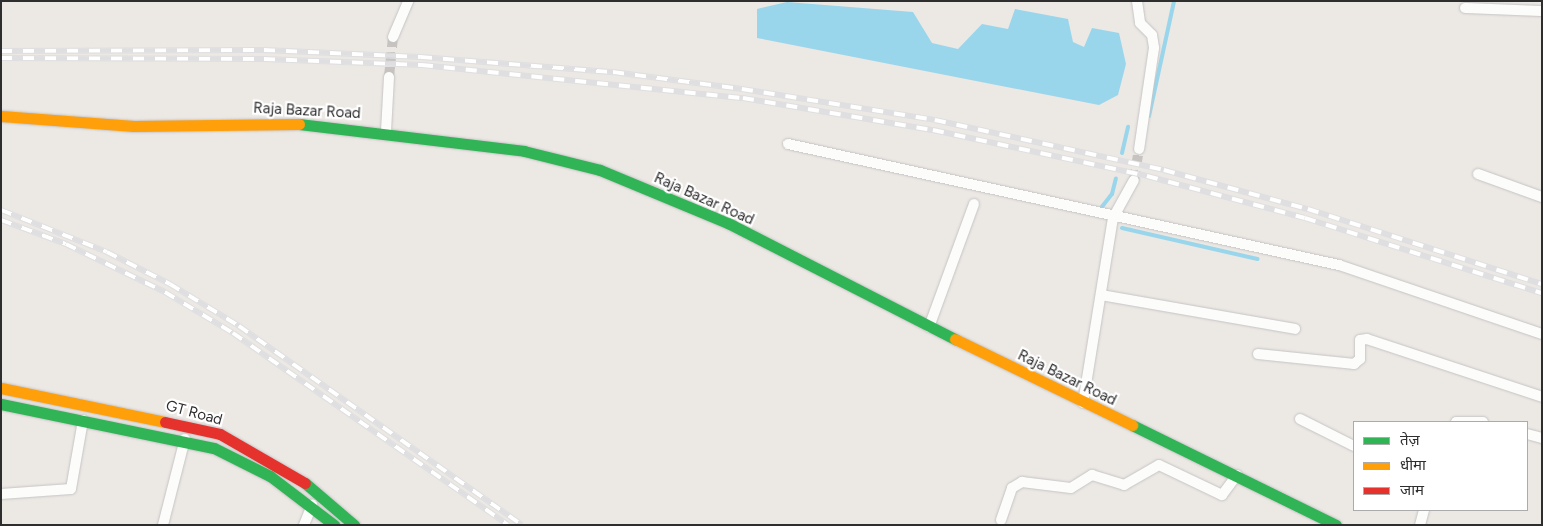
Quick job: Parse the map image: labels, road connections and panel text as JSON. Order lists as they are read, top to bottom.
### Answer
{
  "streets": {
    "main road": ["Raja Bazar Road", "GT Road"]
  },
  "legend": ["तेज़", "धीमा", "जाम"]
}
